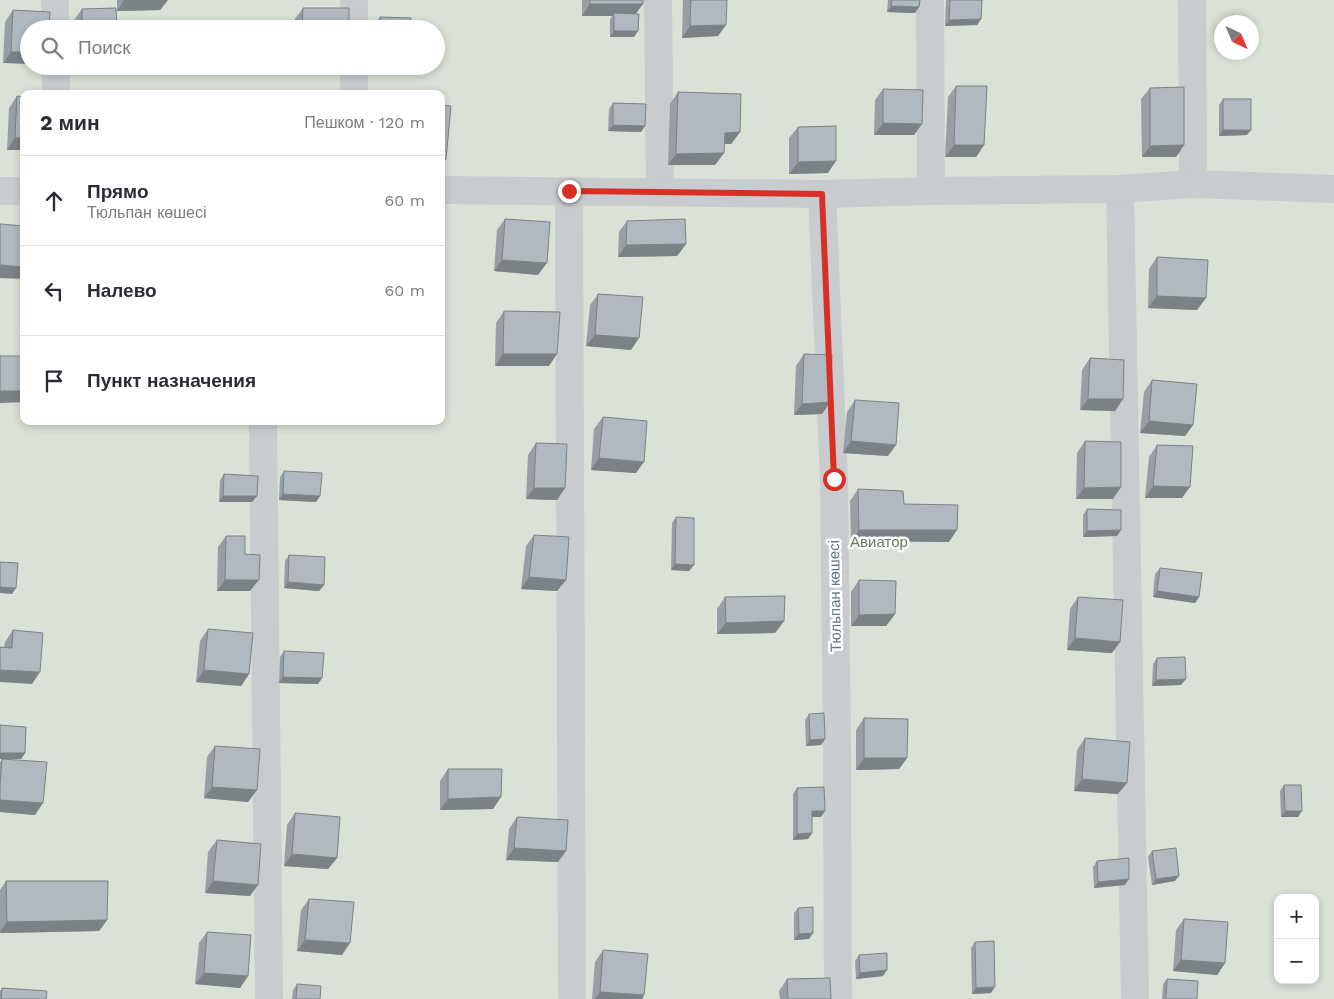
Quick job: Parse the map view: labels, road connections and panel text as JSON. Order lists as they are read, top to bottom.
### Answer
{
  "streets": {
    "street": ["Тюльпан көшесі"]
  },
  "parks": ["Авиатор"],
  "north": "bottom right",
  "page": {
    "search": "Поиск",
    "heading": ["2 мин", "Пешком · 120 m"],
    "list": [
      ["Прямо", "Тюльпан көшесі", "60 m"],
      ["Налево", "60 m"],
      "Пункт назначения"
    ],
    "map_buttons": ["+", "−"]
  }
}
